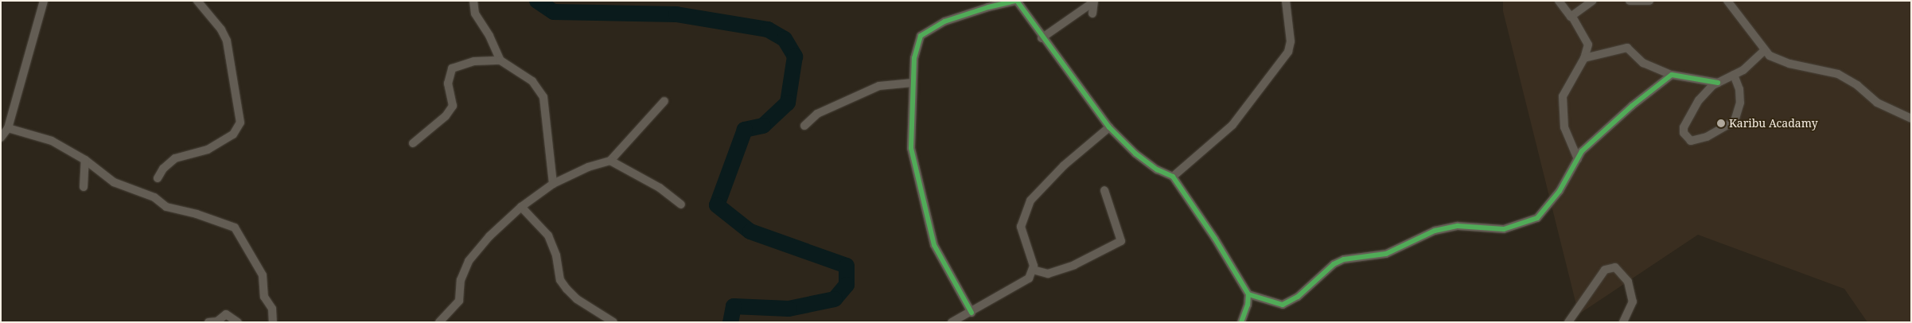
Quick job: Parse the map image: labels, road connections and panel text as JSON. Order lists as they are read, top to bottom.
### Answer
{
  "places": ["Karibu Acadamy"]
}
